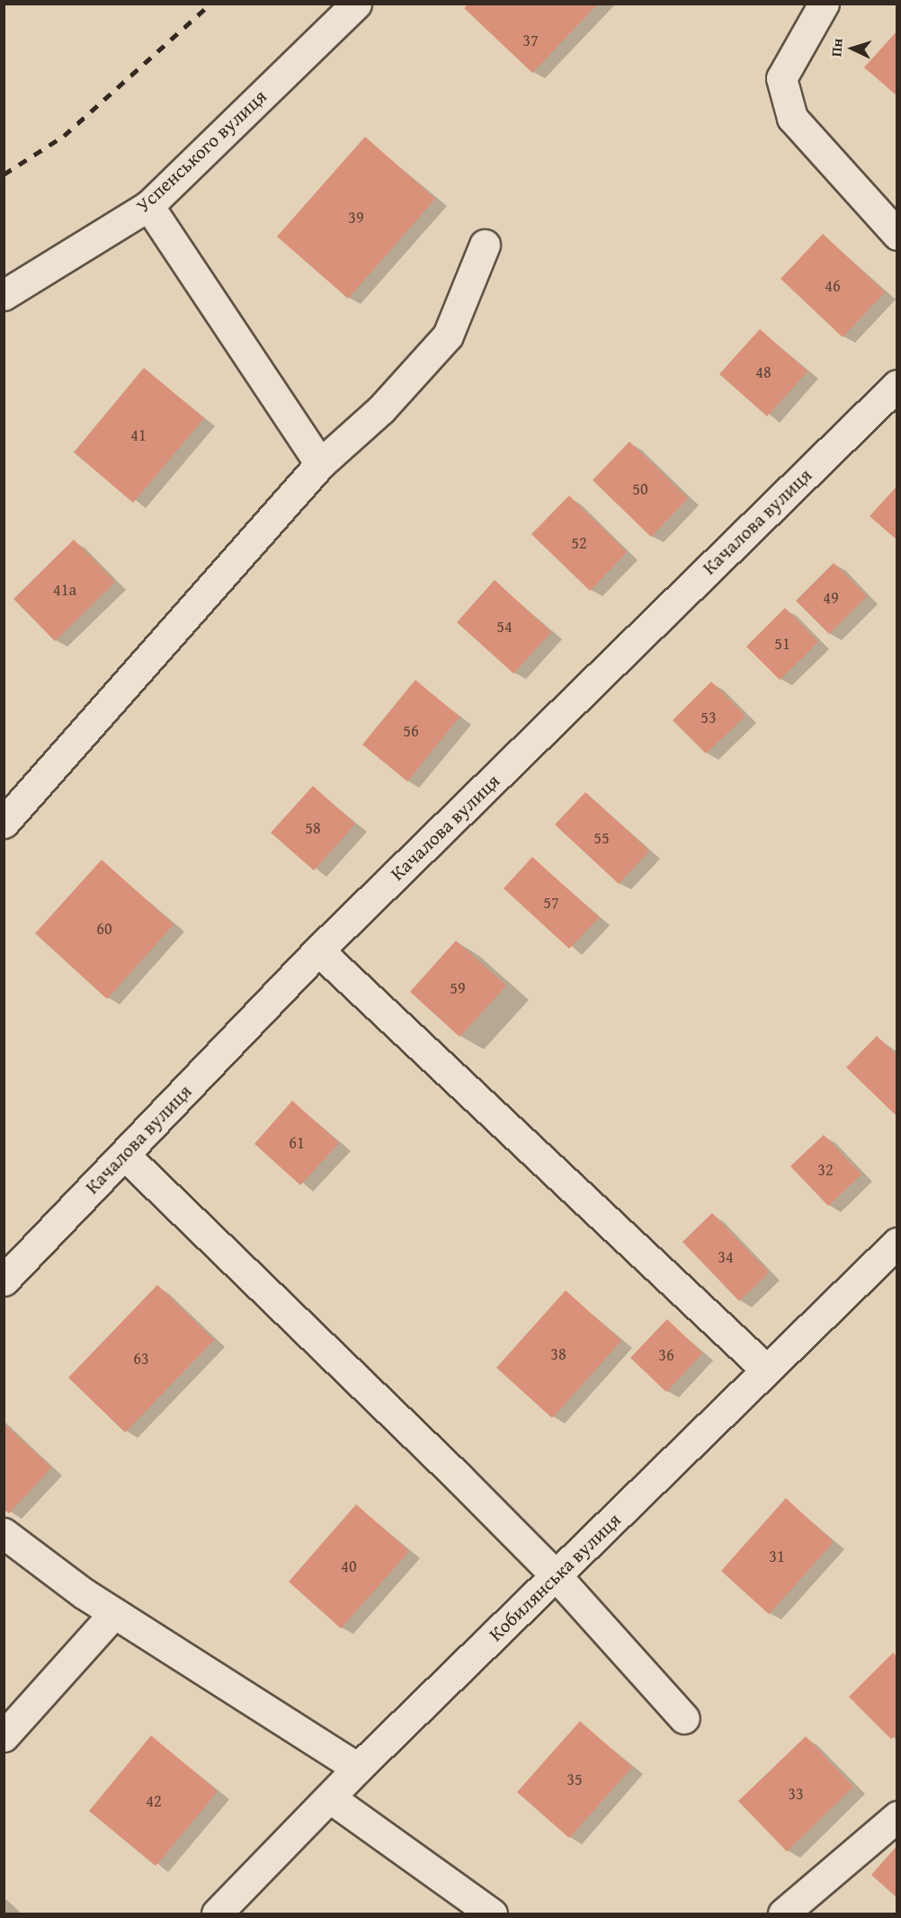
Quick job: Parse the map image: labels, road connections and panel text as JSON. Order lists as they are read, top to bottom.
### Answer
{
  "streets": {
    "street": ["Успенського вулиця", "Качалова вулиця", "Кобилянська вулиця"]
  },
  "house_numbers": [
    "37",
    "39",
    "46",
    "48",
    "41",
    "50",
    "52",
    "41а",
    "49",
    "54",
    "51",
    "53",
    "56",
    "58",
    "55",
    "57",
    "60",
    "59",
    "61",
    "32",
    "34",
    "38",
    "36",
    "63",
    "31",
    "40",
    "35",
    "33",
    "42"
  ],
  "north": "left"
}
